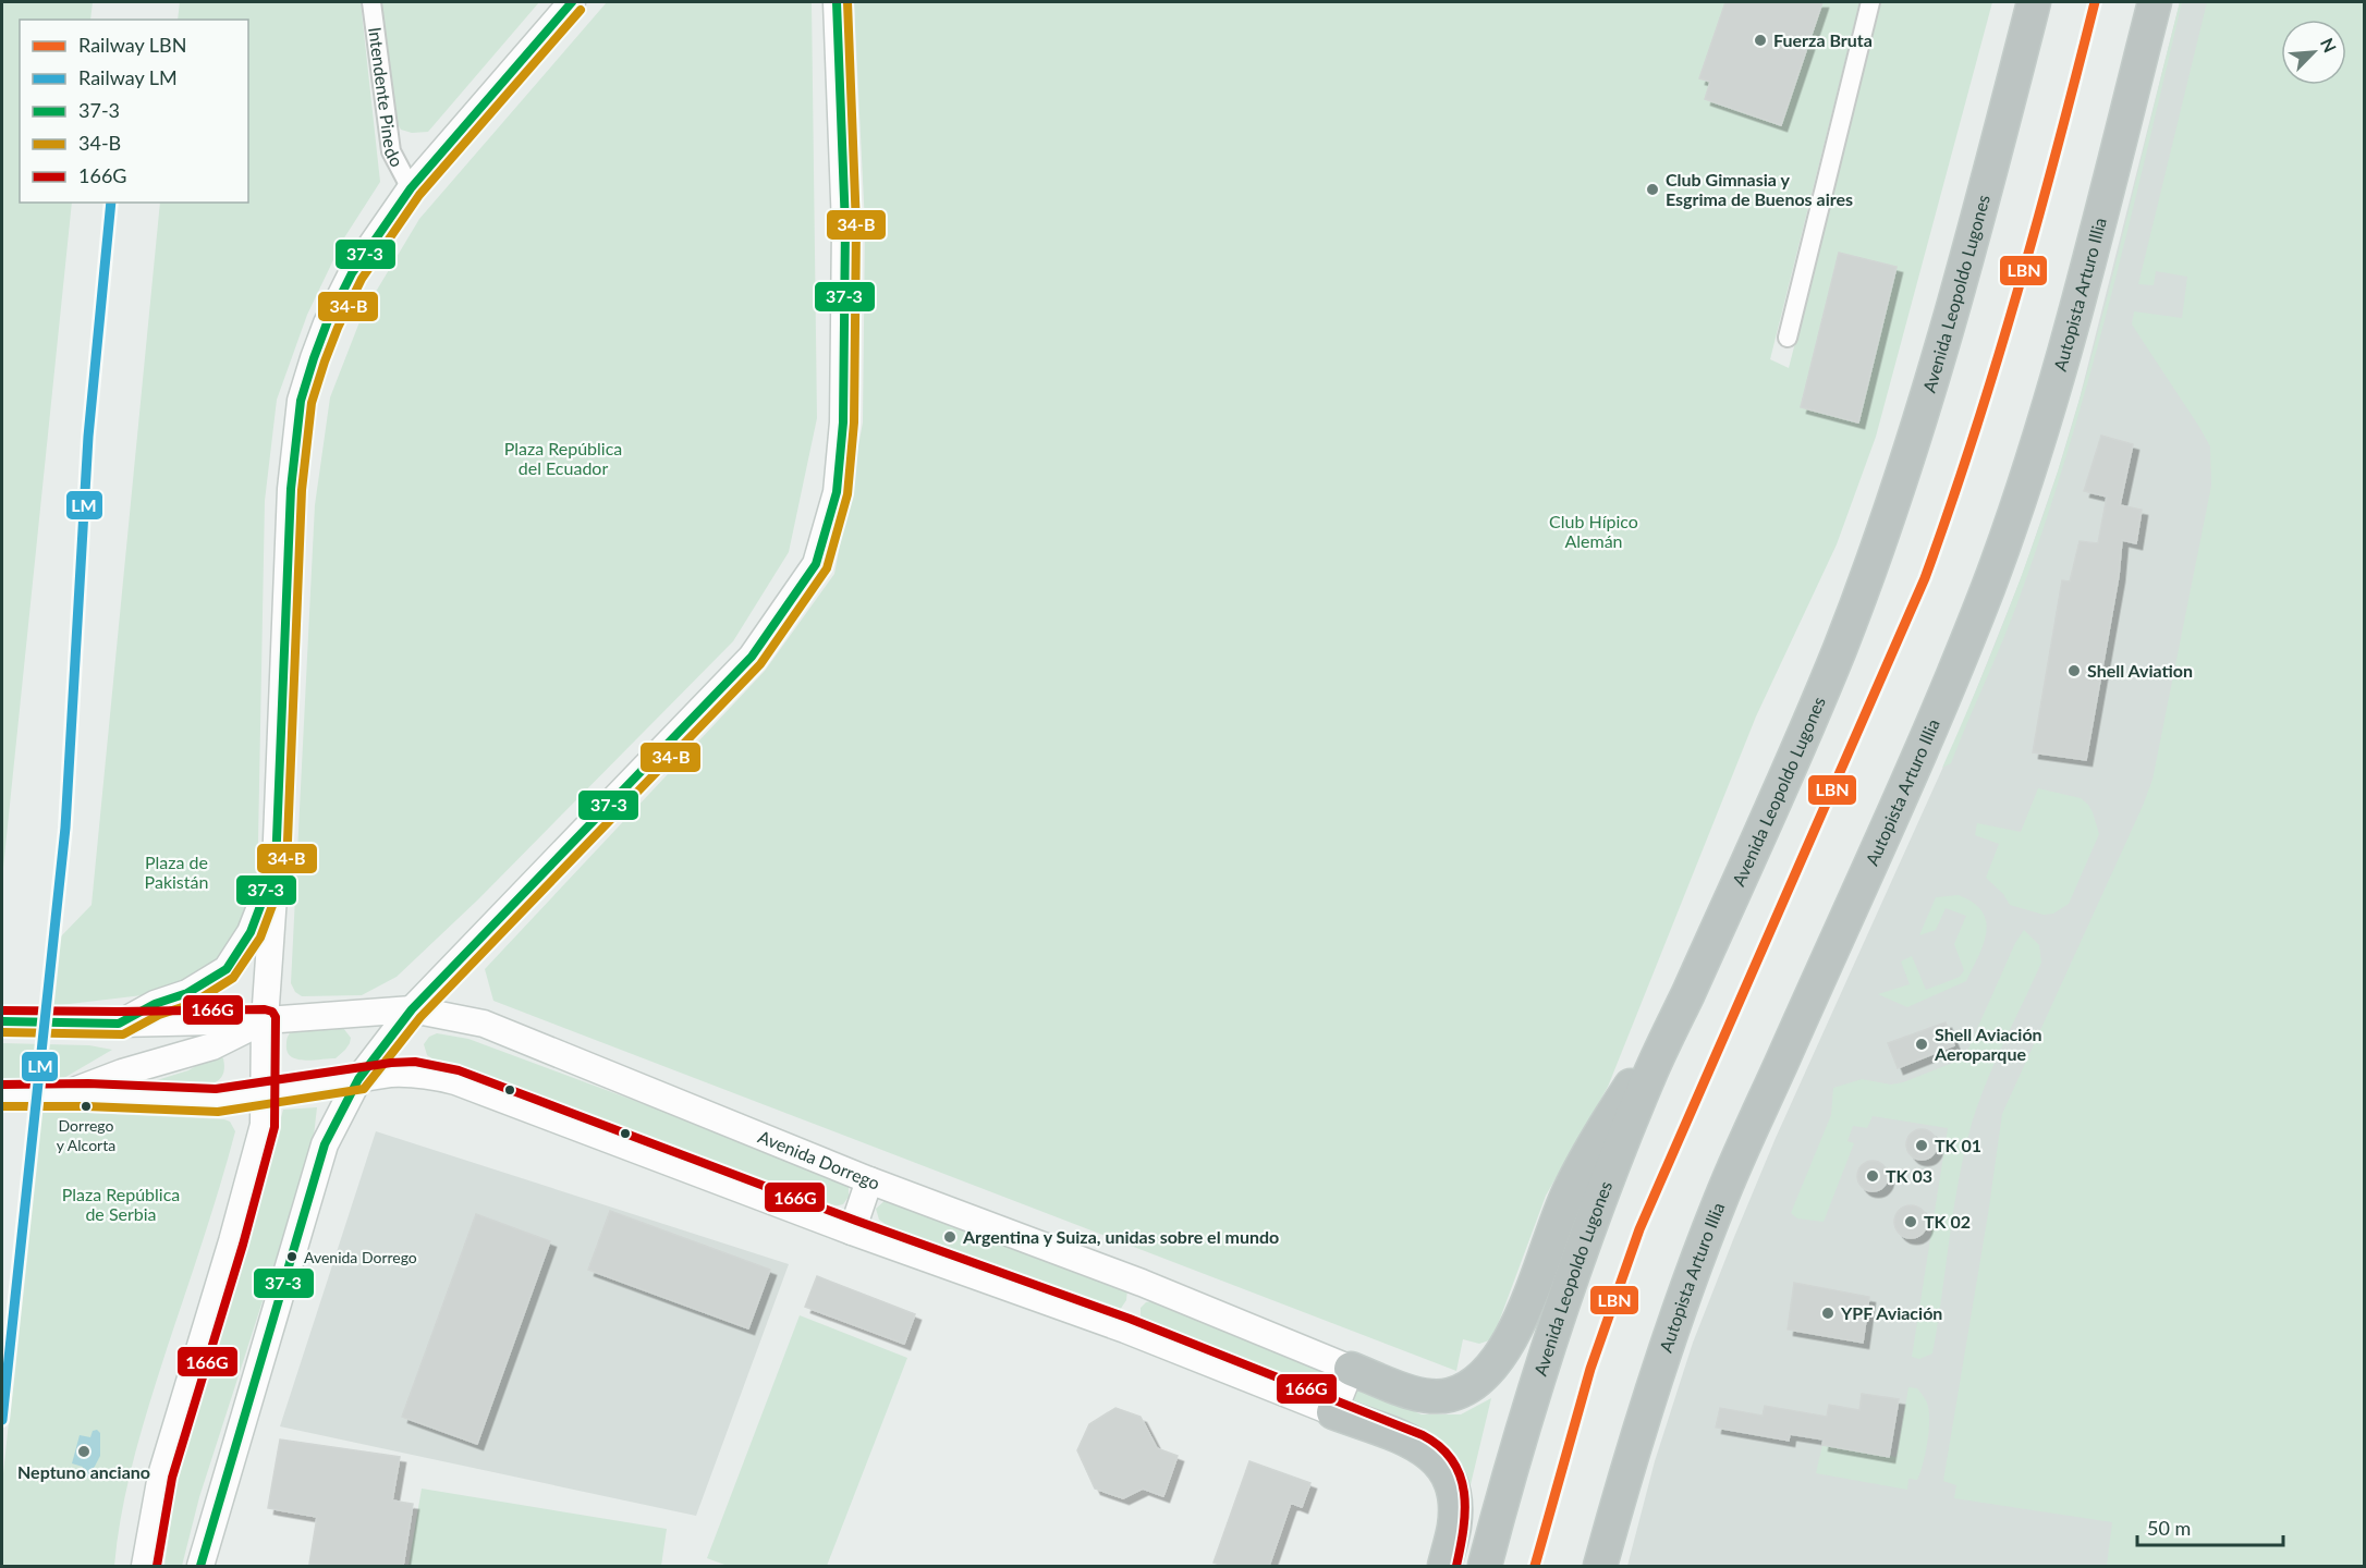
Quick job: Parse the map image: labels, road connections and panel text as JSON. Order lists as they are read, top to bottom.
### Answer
{
  "streets": {
    "highway": ["Avenida Leopoldo Lugones", "Autopista Arturo Illia"],
    "main road": ["Avenida Dorrego"],
    "street": ["Intendente Pinedo"]
  },
  "parks": [
    "Plaza República del Ecuador",
    "Club Hípico Alemán",
    "Plaza de Pakistán",
    "Plaza República de Serbia"
  ],
  "places": [
    "Fuerza Bruta",
    "Club Gimnasia y Esgrima de Buenos aires",
    "Shell Aviation",
    "Shell Aviación Aeroparque",
    "Dorrego y Alcorta",
    "TK 01",
    "TK 03",
    "TK 02",
    "Argentina y Suiza, unidas sobre el mundo",
    "Avenida Dorrego",
    "YPF Aviación",
    "Neptuno anciano"
  ],
  "lines": [
    "rail line LBN",
    "transit line 37-3",
    "transit line 34-B",
    "rail line LM",
    "transit line 166G"
  ],
  "legend": [
    "Railway LBN",
    "Railway LM",
    "37-3",
    "34-B",
    "166G"
  ],
  "scale_bar": "50 m",
  "north": "top right"
}
